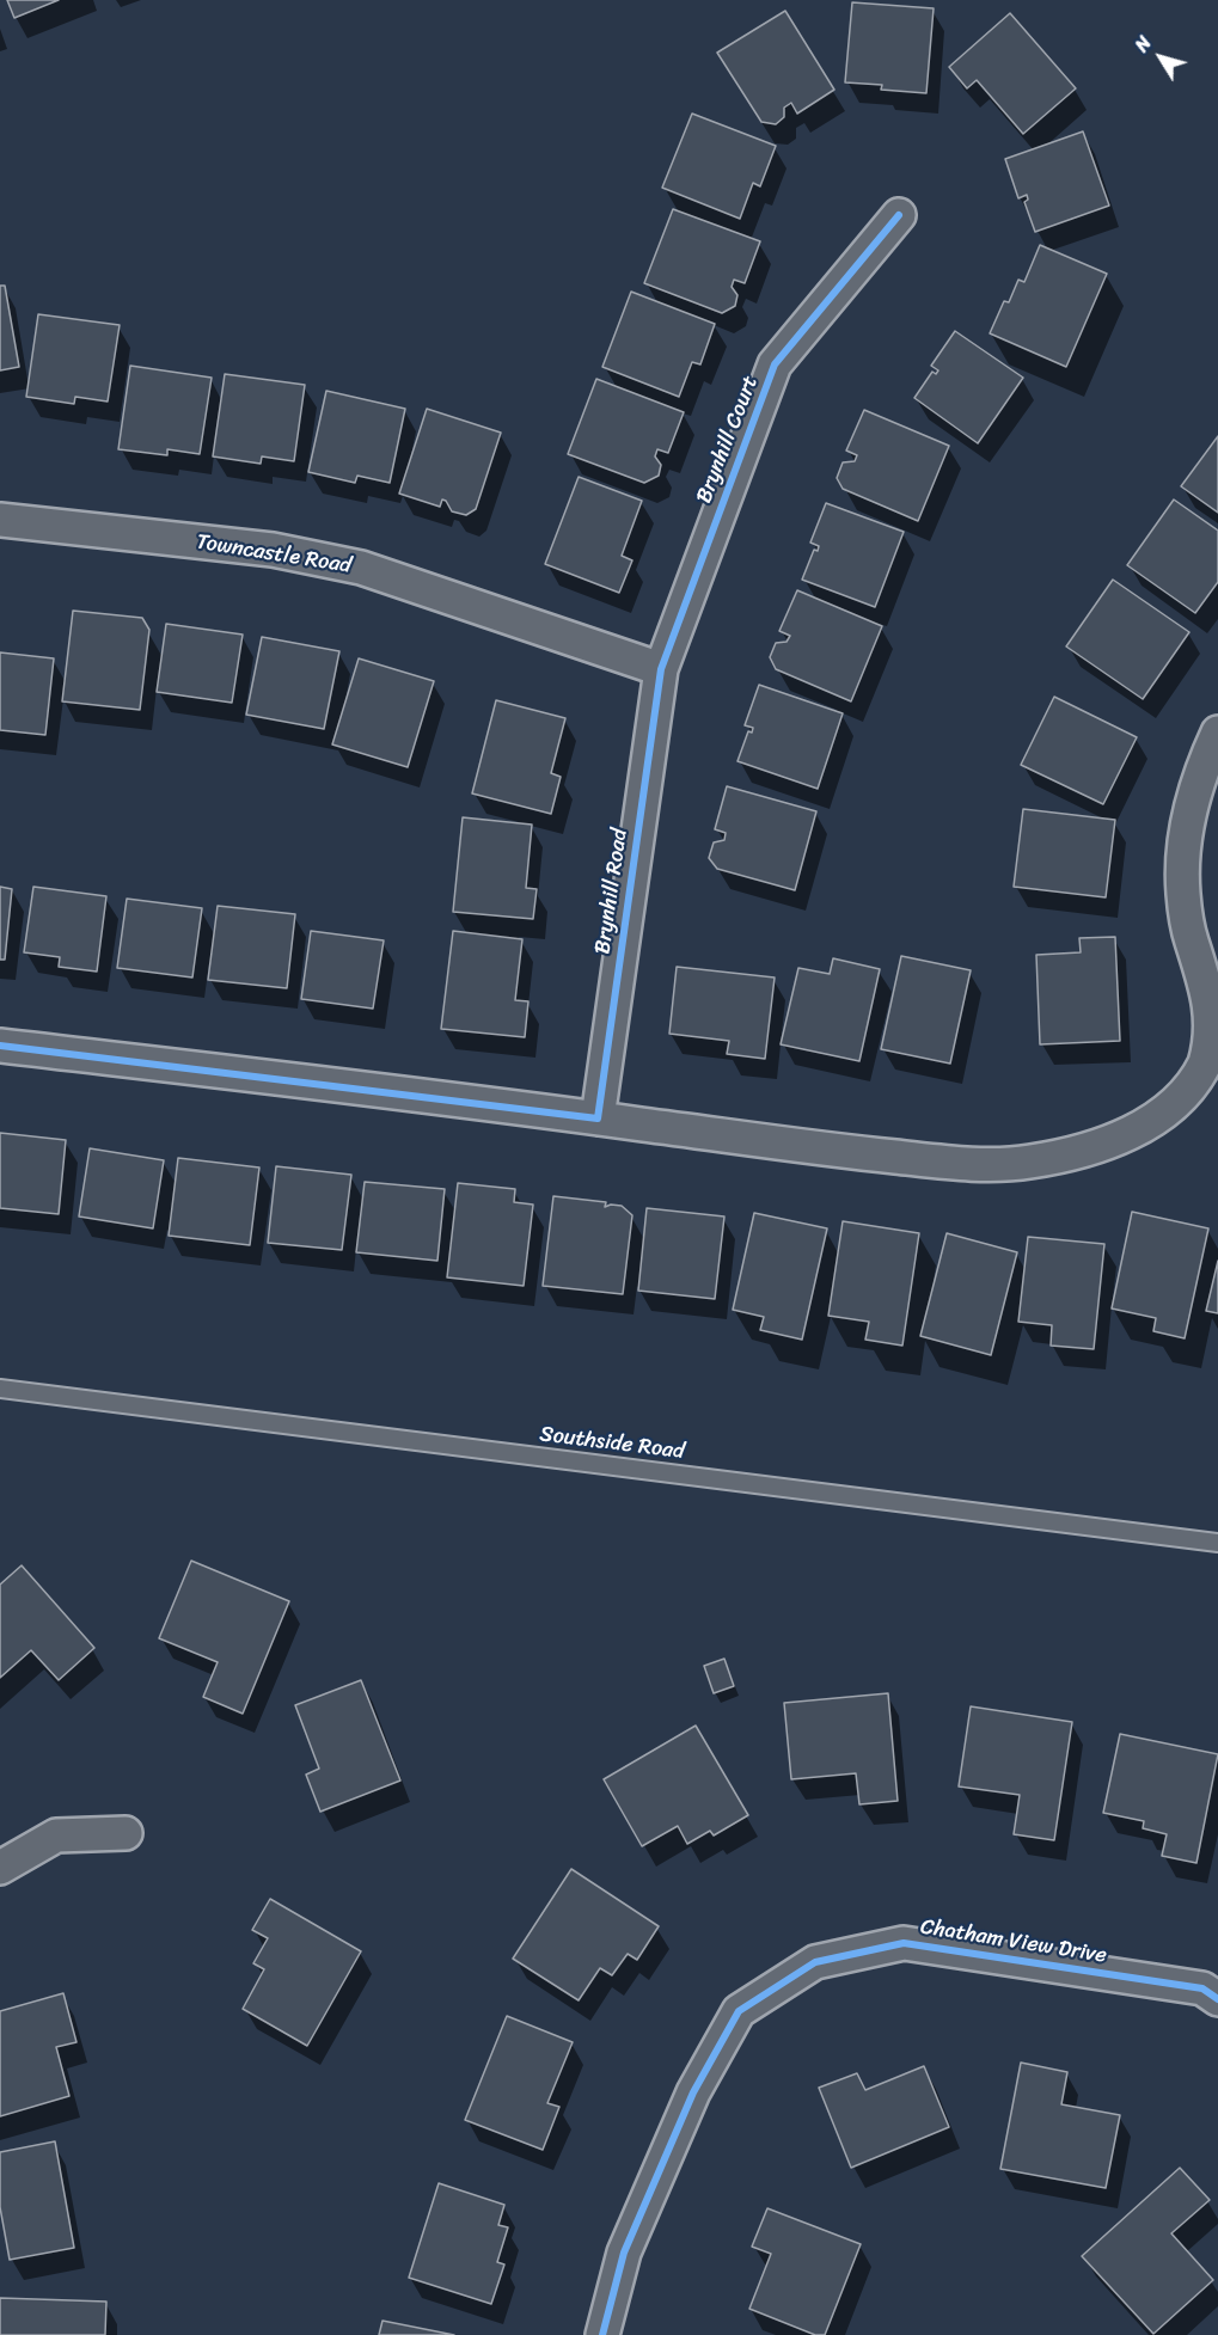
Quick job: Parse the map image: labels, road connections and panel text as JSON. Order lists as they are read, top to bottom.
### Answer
{
  "streets": {
    "street": [
      "Brynhill Court",
      "Towncastle Road",
      "Brynhill Road",
      "Chatham View Drive"
    ],
    "lane": ["Southside Road"]
  },
  "crossings": [
    ["Brynhill Court", "Towncastle Road"],
    ["Brynhill Court", "Brynhill Road"],
    ["Towncastle Road", "Brynhill Road"]
  ],
  "north": "top left"
}
